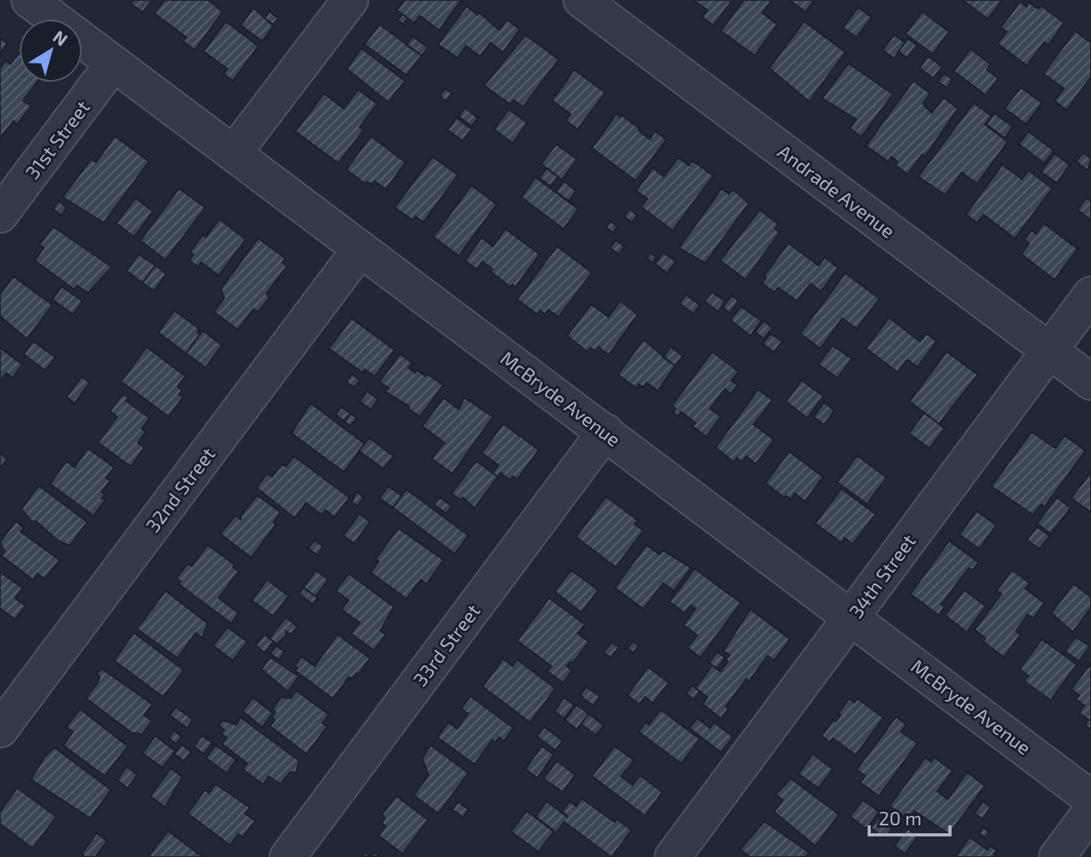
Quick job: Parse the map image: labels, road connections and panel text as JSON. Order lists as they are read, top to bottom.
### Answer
{
  "streets": {
    "street": [
      "31st Street",
      "Andrade Avenue",
      "McBryde Avenue",
      "32nd Street",
      "34th Street",
      "33rd Street"
    ]
  },
  "crossings": [
    ["31st Street", "McBryde Avenue"],
    ["Andrade Avenue", "34th Street"],
    ["McBryde Avenue", "32nd Street"],
    ["McBryde Avenue", "34th Street"],
    ["McBryde Avenue", "33rd Street"]
  ],
  "scale_bar": "20 m",
  "north": "top right"
}
